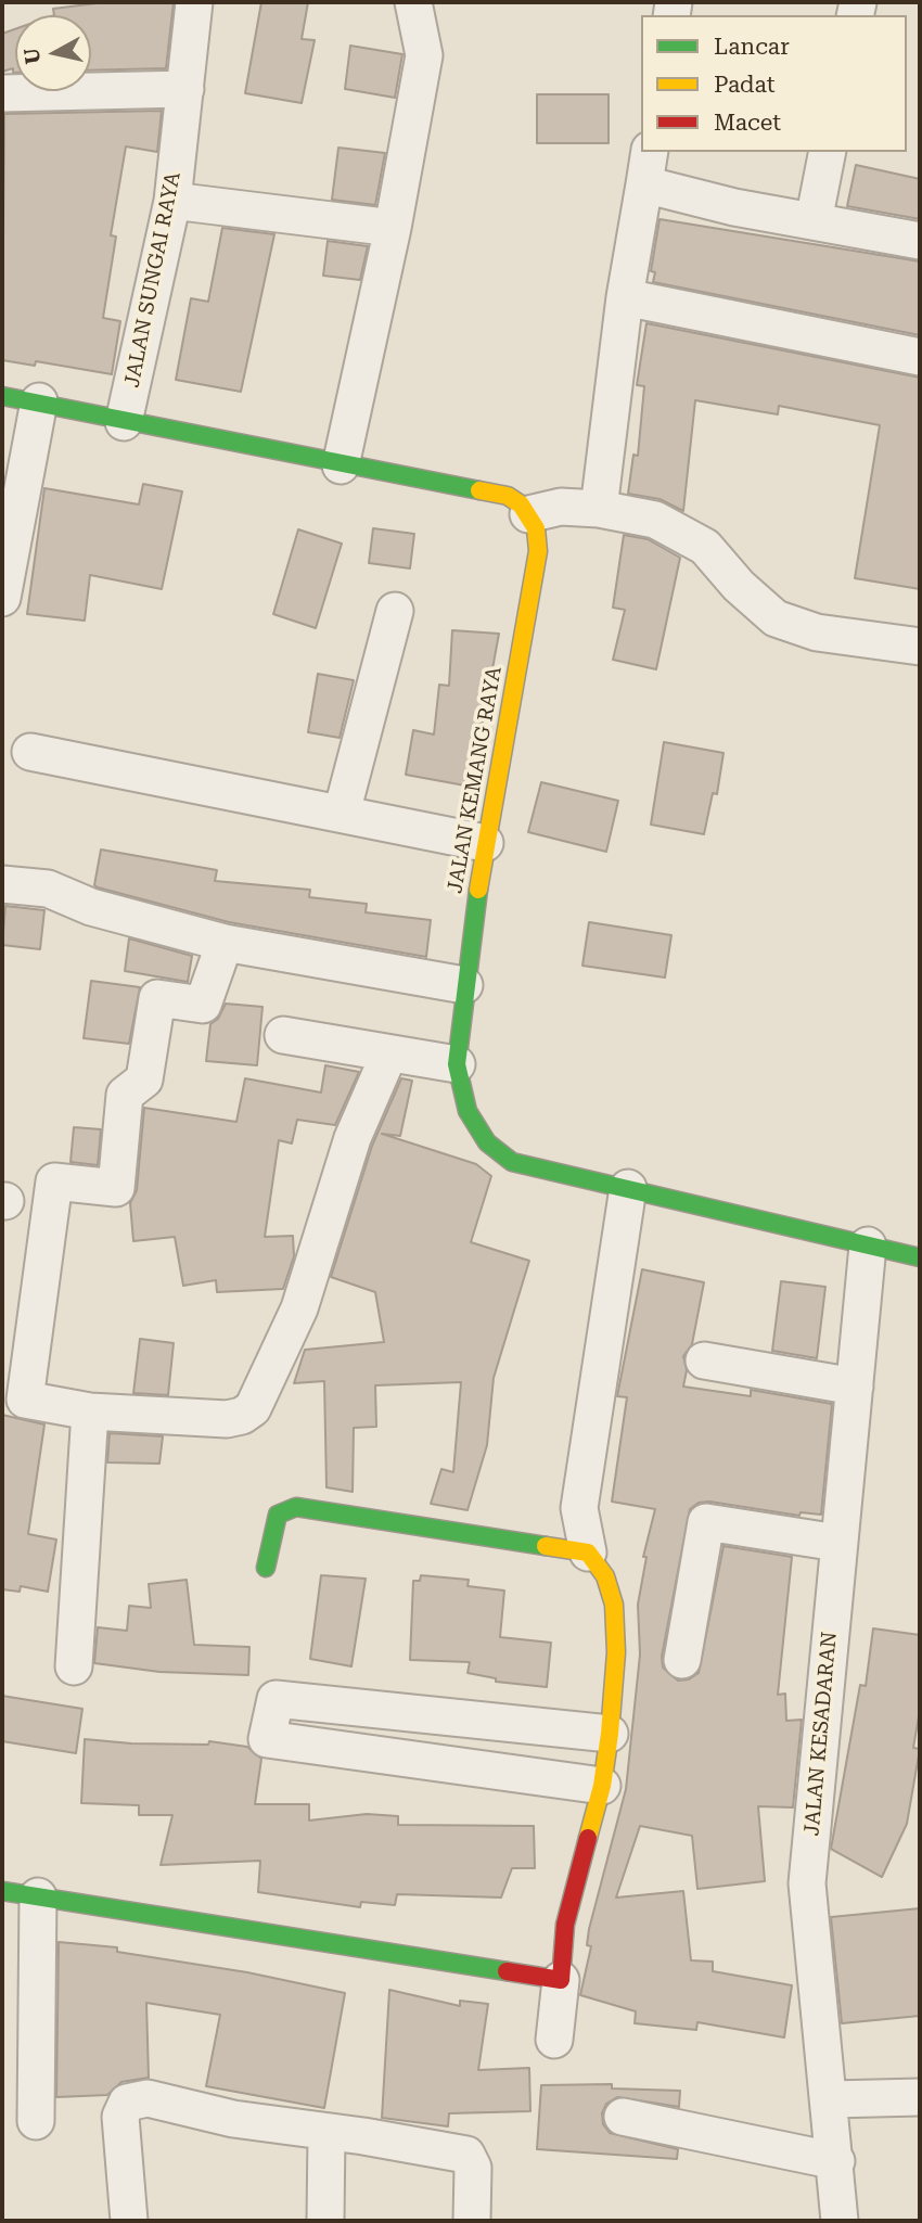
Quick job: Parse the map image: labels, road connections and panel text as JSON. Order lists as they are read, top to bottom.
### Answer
{
  "streets": {
    "street": ["JALAN SUNGAI RAYA", "JALAN KEMANG RAYA", "JALAN KESADARAN"]
  },
  "crossings": [
    ["JALAN KEMANG RAYA", "JALAN KESADARAN"]
  ],
  "legend": ["Lancar", "Padat", "Macet"],
  "north": "left"
}
